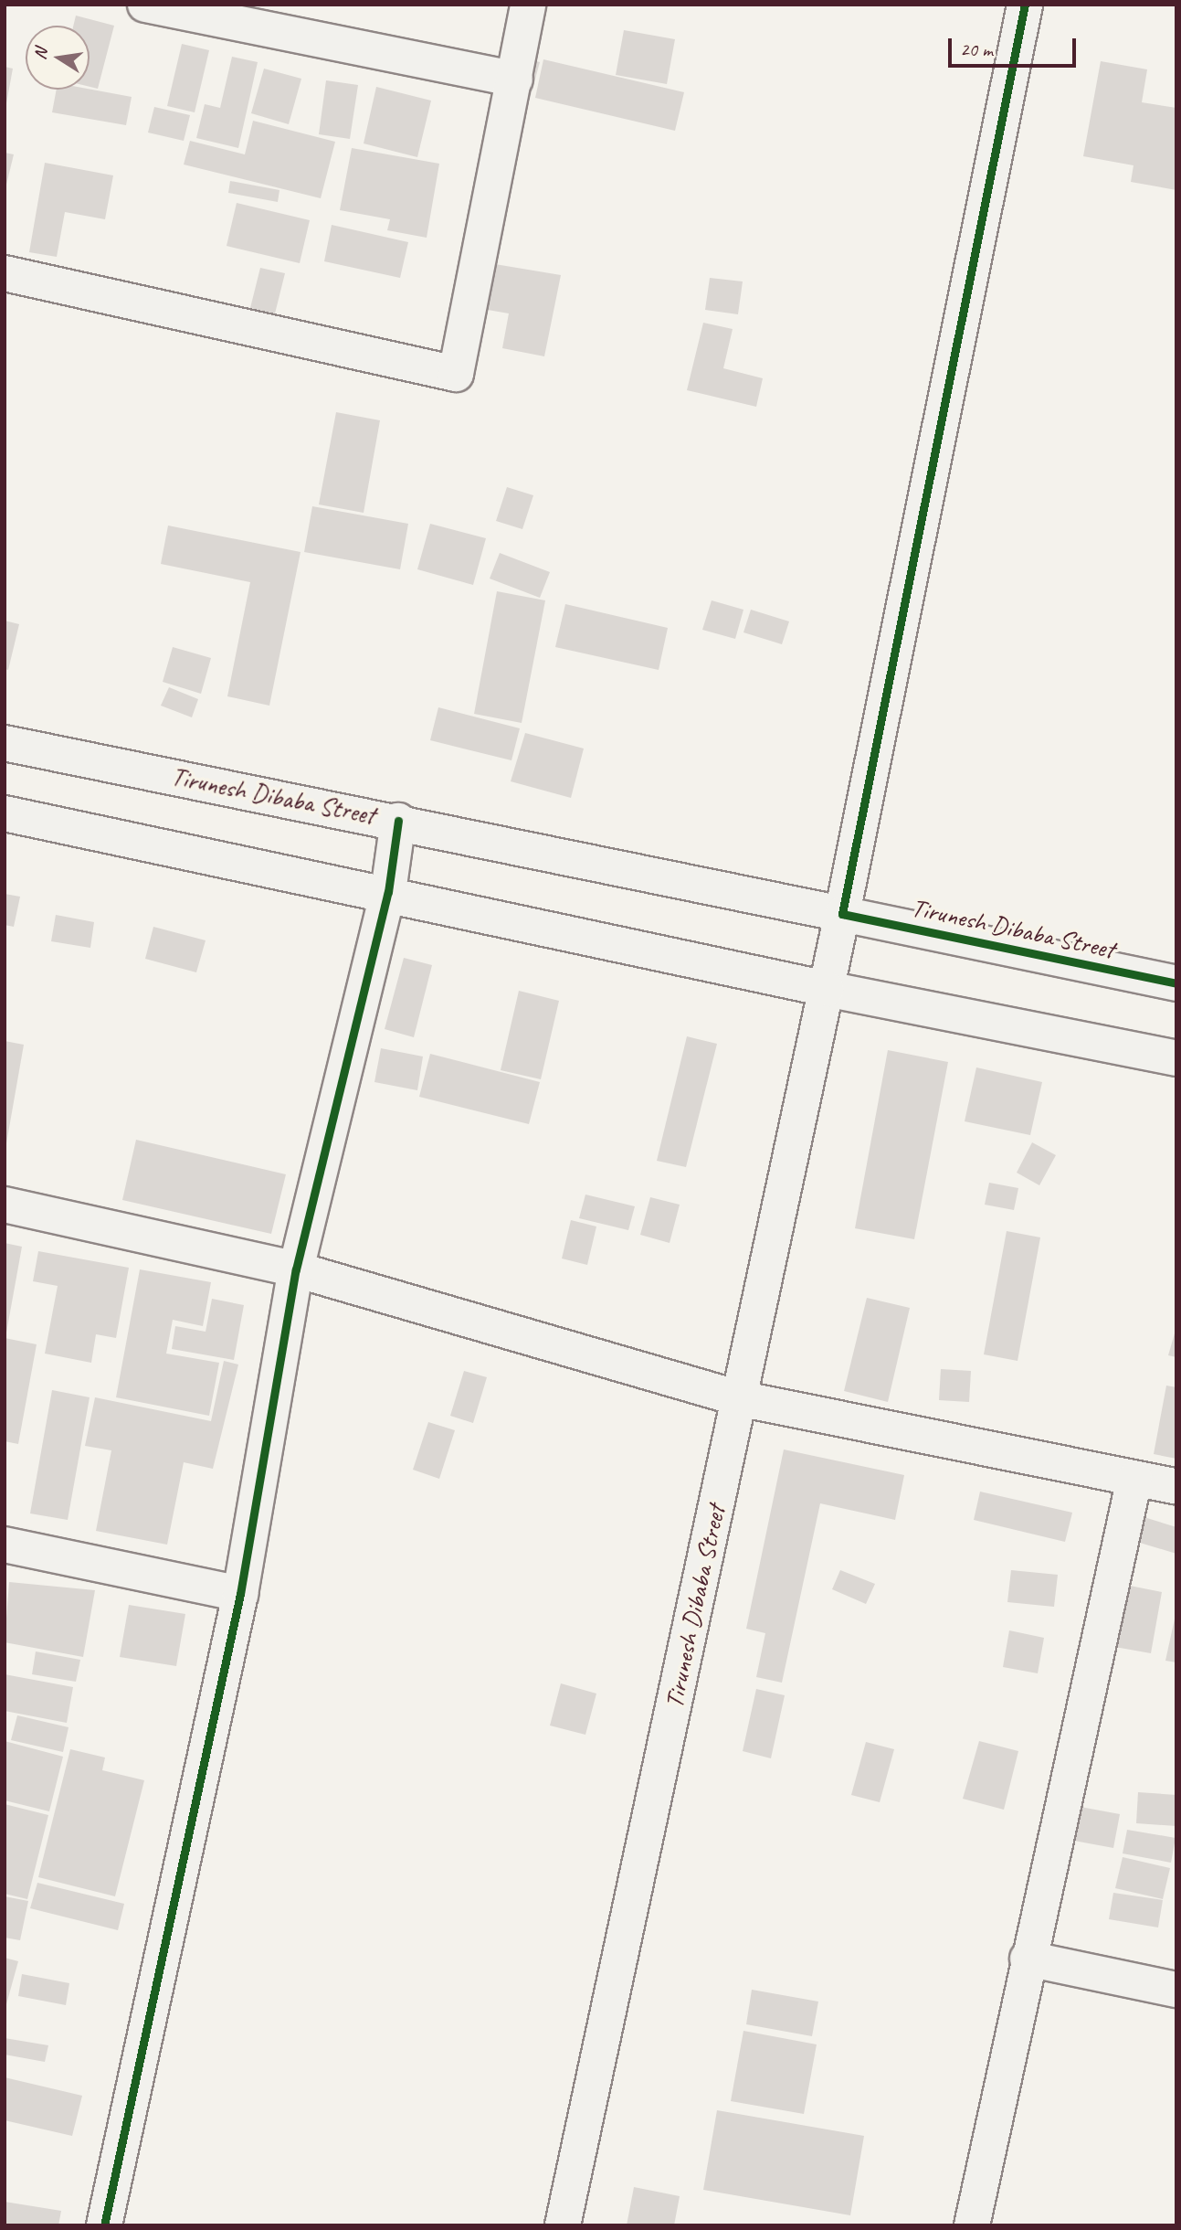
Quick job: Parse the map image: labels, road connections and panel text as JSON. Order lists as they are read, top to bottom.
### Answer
{
  "streets": {
    "street": ["Tirunesh Dibaba Street"]
  },
  "scale_bar": "20 m",
  "north": "left"
}
